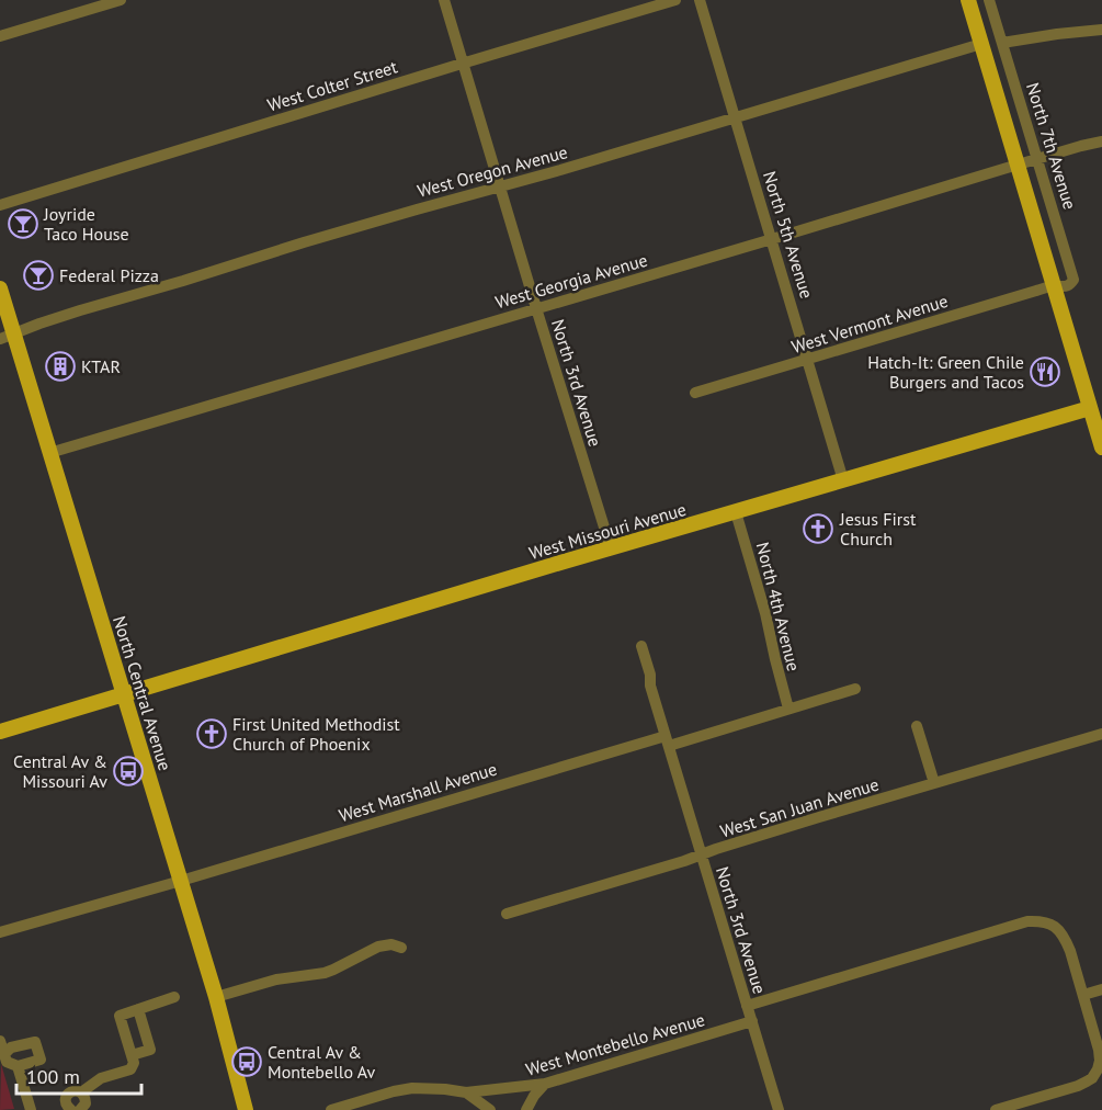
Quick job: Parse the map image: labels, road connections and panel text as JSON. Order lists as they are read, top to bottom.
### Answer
{
  "streets": {
    "main road": ["North 7th Avenue", "West Missouri Avenue", "North Central Avenue"],
    "street": [
      "West Colter Street",
      "West Oregon Avenue",
      "North 5th Avenue",
      "West Georgia Avenue",
      "West Vermont Avenue",
      "North 3rd Avenue",
      "North 4th Avenue",
      "West Marshall Avenue",
      "West San Juan Avenue",
      "West Montebello Avenue"
    ]
  },
  "crossings": [
    ["West Colter Street", "North 3rd Avenue"],
    ["North 7th Avenue", "West Oregon Avenue"],
    ["North 7th Avenue", "West Georgia Avenue"],
    ["North 7th Avenue", "West Vermont Avenue"],
    ["North 7th Avenue", "West Missouri Avenue"],
    ["West Oregon Avenue", "North 5th Avenue"],
    ["West Oregon Avenue", "North 3rd Avenue"],
    ["West Oregon Avenue", "North Central Avenue"],
    ["North 5th Avenue", "West Georgia Avenue"],
    ["North 5th Avenue", "West Vermont Avenue"],
    ["North 5th Avenue", "West Missouri Avenue"],
    ["West Georgia Avenue", "North 3rd Avenue"],
    ["West Georgia Avenue", "North Central Avenue"],
    ["North 3rd Avenue", "West Missouri Avenue"],
    ["North 3rd Avenue", "West Marshall Avenue"],
    ["North 3rd Avenue", "West San Juan Avenue"],
    ["North 3rd Avenue", "West Montebello Avenue"],
    ["West Missouri Avenue", "North 4th Avenue"],
    ["West Missouri Avenue", "North Central Avenue"],
    ["North 4th Avenue", "West Marshall Avenue"],
    ["North Central Avenue", "West Marshall Avenue"]
  ],
  "places": {
    "bar": ["Joyride Taco House", "Federal Pizza"],
    "building": ["KTAR"],
    "restaurant": ["Hatch-It: Green Chile Burgers and Tacos"],
    "church": ["Jesus First Church", "First United Methodist Church of Phoenix"],
    "bus stop": ["Central Av & Missouri Av", "Central Av & Montebello Av"]
  },
  "scale_bar": "100 m"
}
